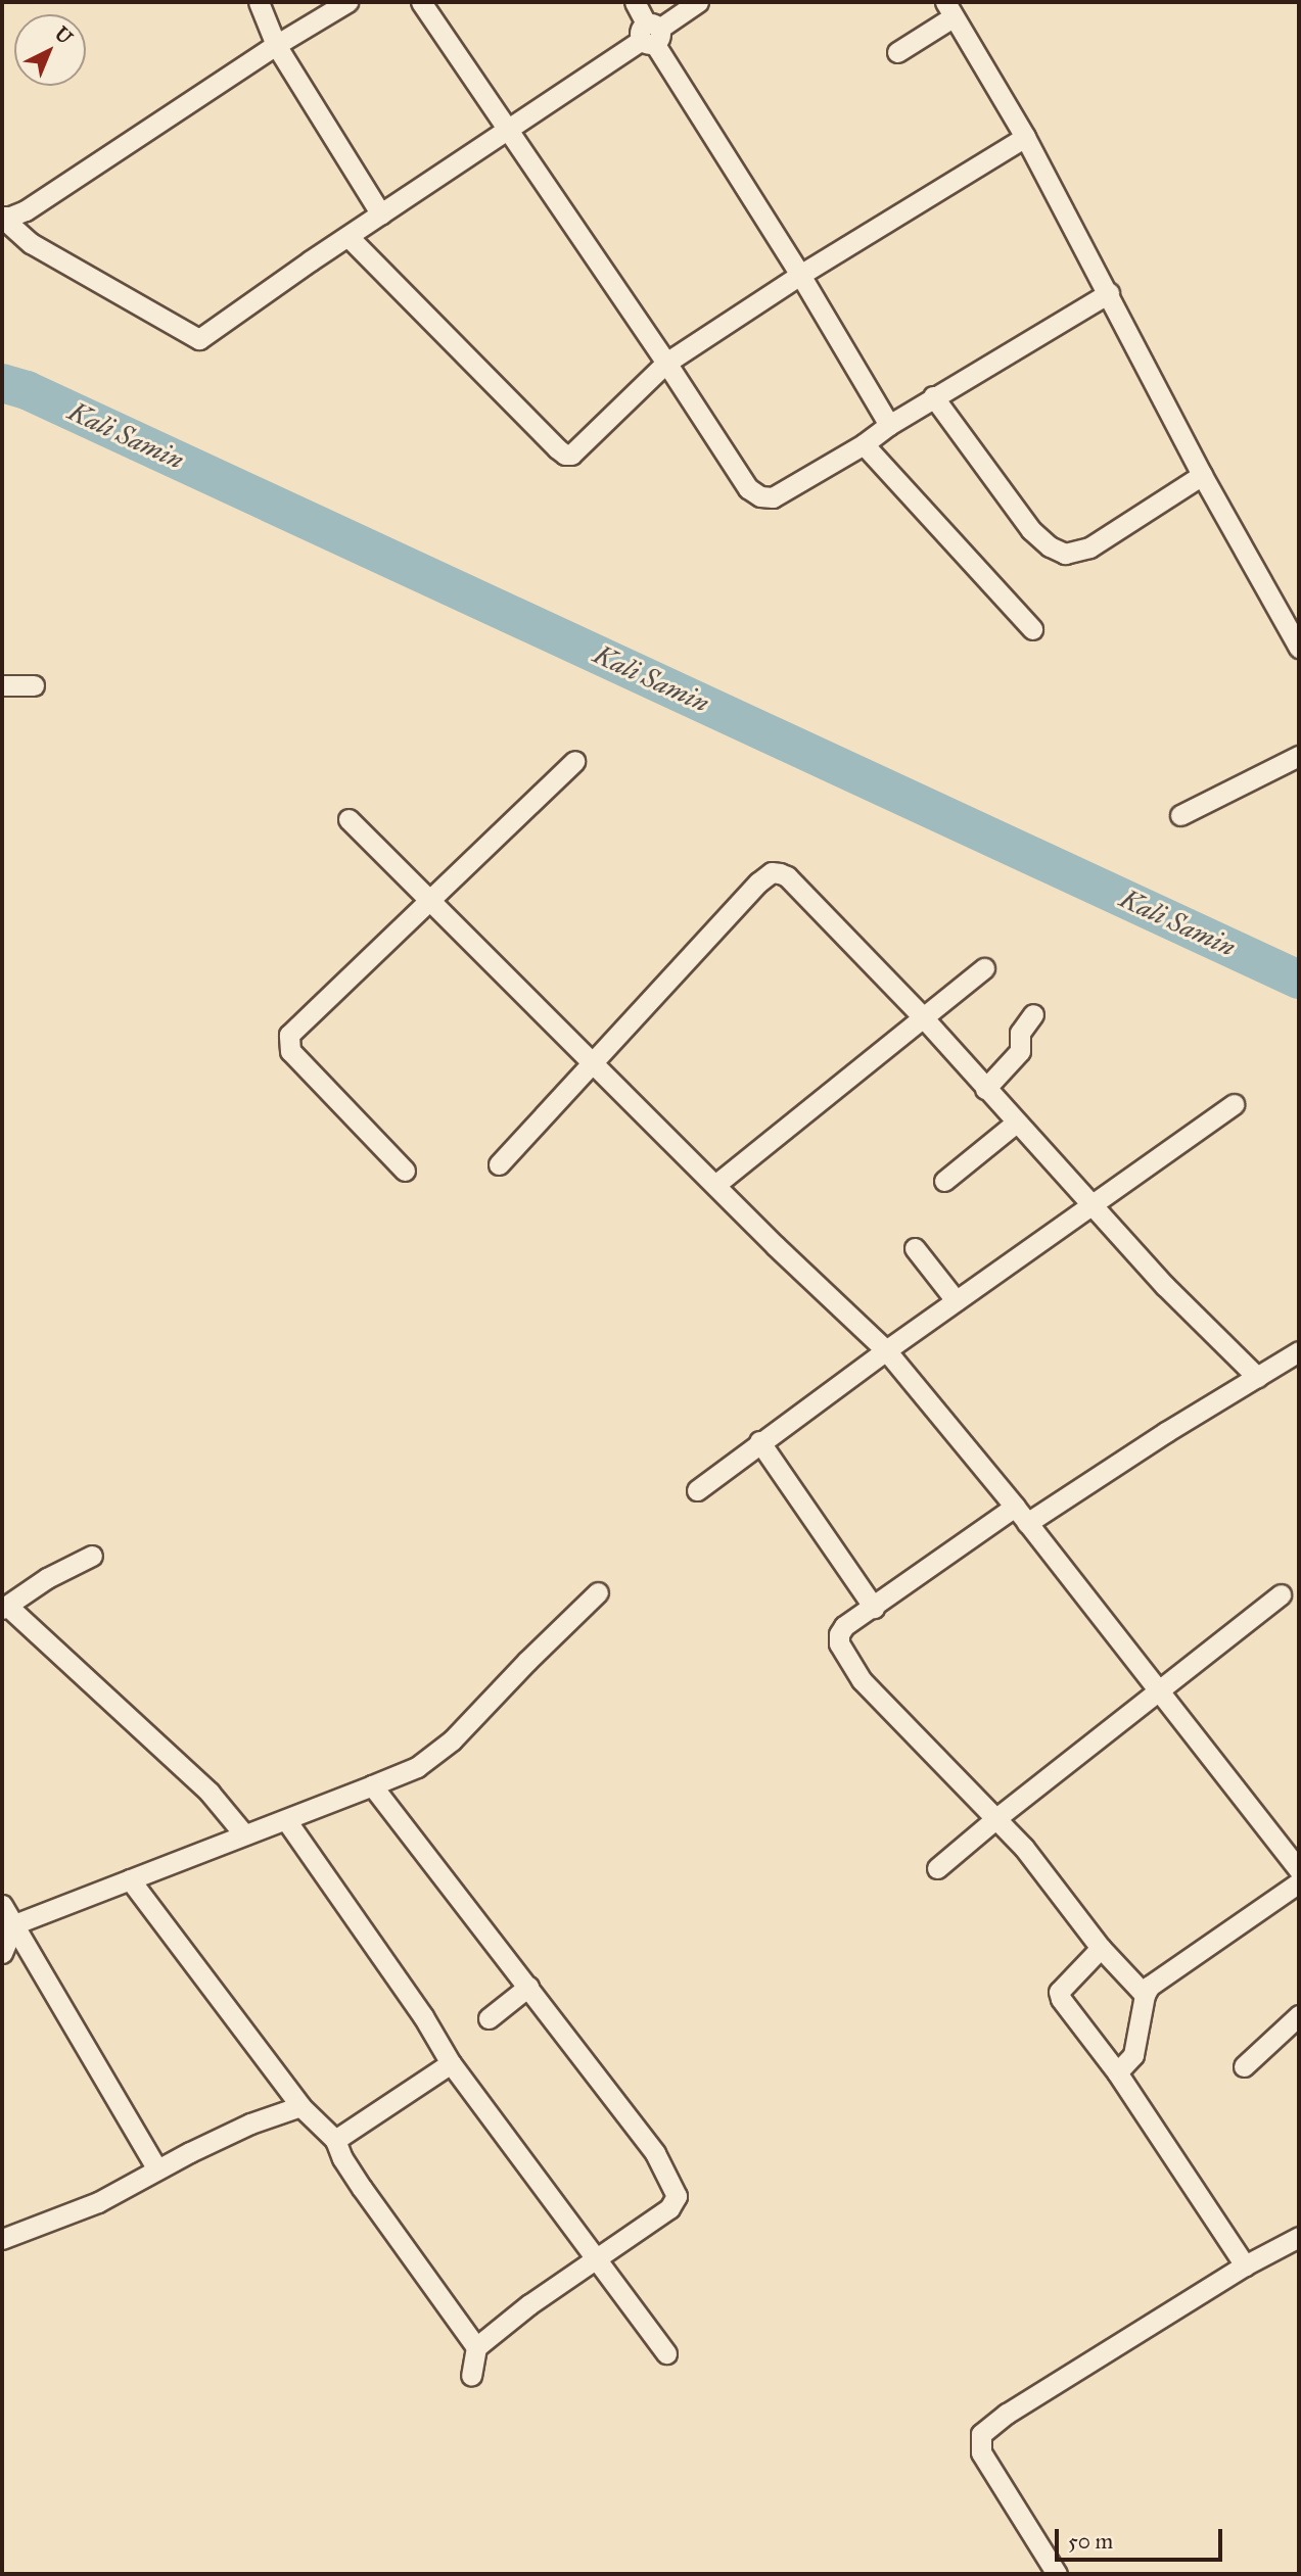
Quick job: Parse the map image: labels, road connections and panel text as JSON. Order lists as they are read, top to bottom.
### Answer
{
  "water": ["Kali Samin"],
  "scale_bar": "50 m",
  "north": "top right"
}
